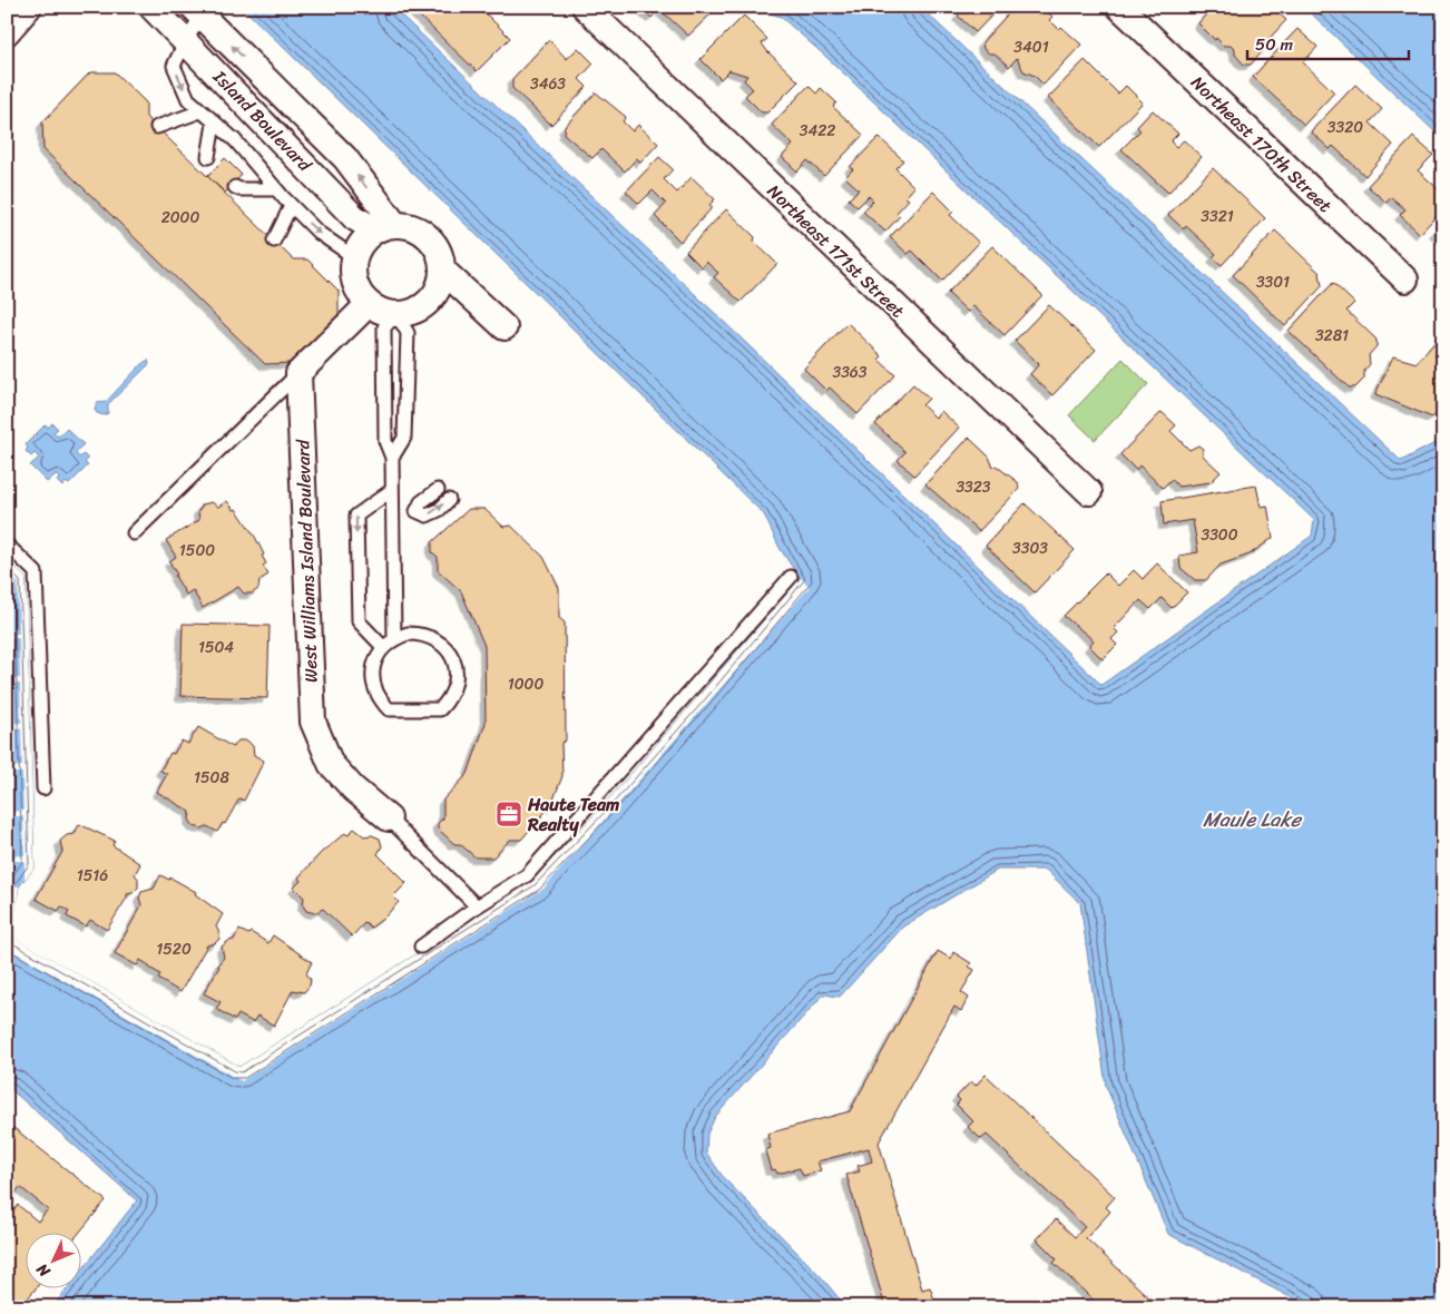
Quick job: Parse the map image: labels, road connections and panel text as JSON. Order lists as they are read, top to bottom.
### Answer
{
  "streets": {
    "street": [
      "Island Boulevard",
      "Northeast 170th Street",
      "Northeast 171st Street",
      "West Williams Island Boulevard"
    ]
  },
  "water": ["Maule Lake"],
  "places": {
    "office": ["Haute Team Realty"]
  },
  "house_numbers": [
    "3401",
    "3463",
    "3320",
    "3422",
    "3321",
    "2000",
    "3301",
    "3281",
    "3363",
    "3323",
    "3300",
    "3303",
    "1500",
    "1504",
    "1000",
    "1508",
    "1516",
    "1520"
  ],
  "scale_bar": "50 m",
  "north": "bottom left"
}
